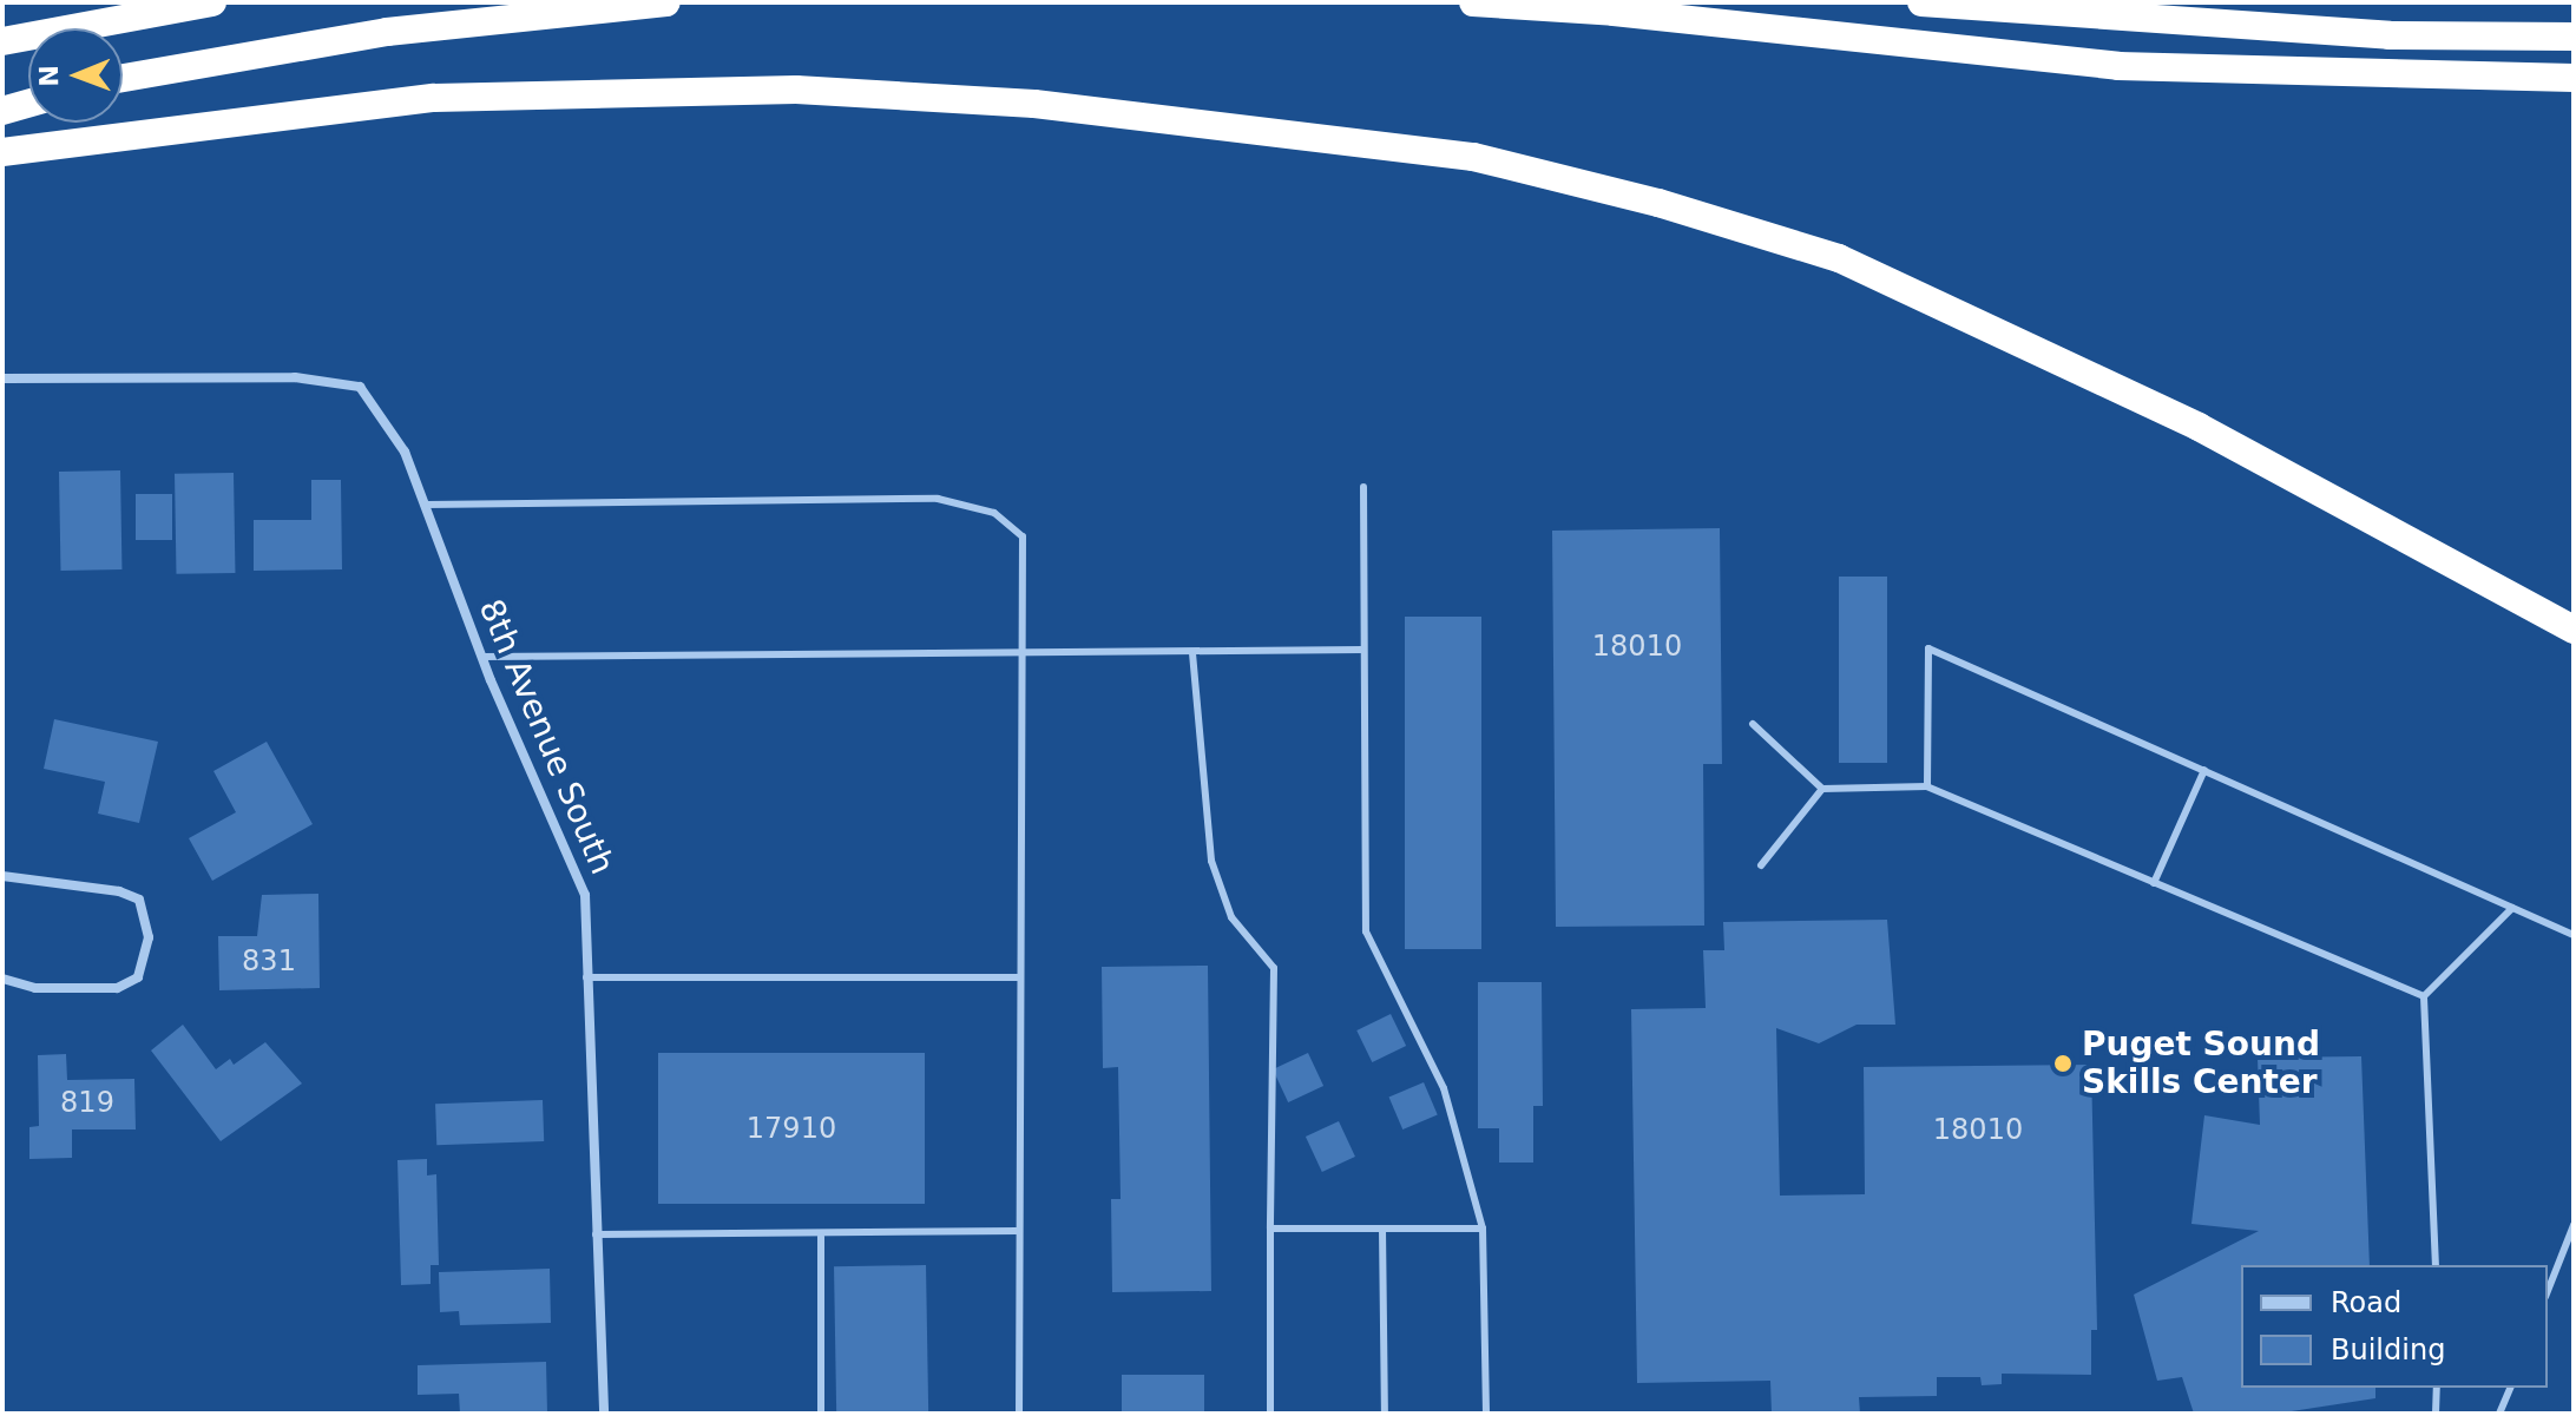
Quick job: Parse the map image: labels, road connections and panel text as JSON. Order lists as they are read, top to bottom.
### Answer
{
  "streets": {
    "street": ["8th Avenue South"]
  },
  "places": ["Puget Sound Skills Center"],
  "house_numbers": [
    "18010",
    "831",
    "819",
    "17910",
    "18010"
  ],
  "legend": ["Road", "Building"],
  "north": "left"
}
